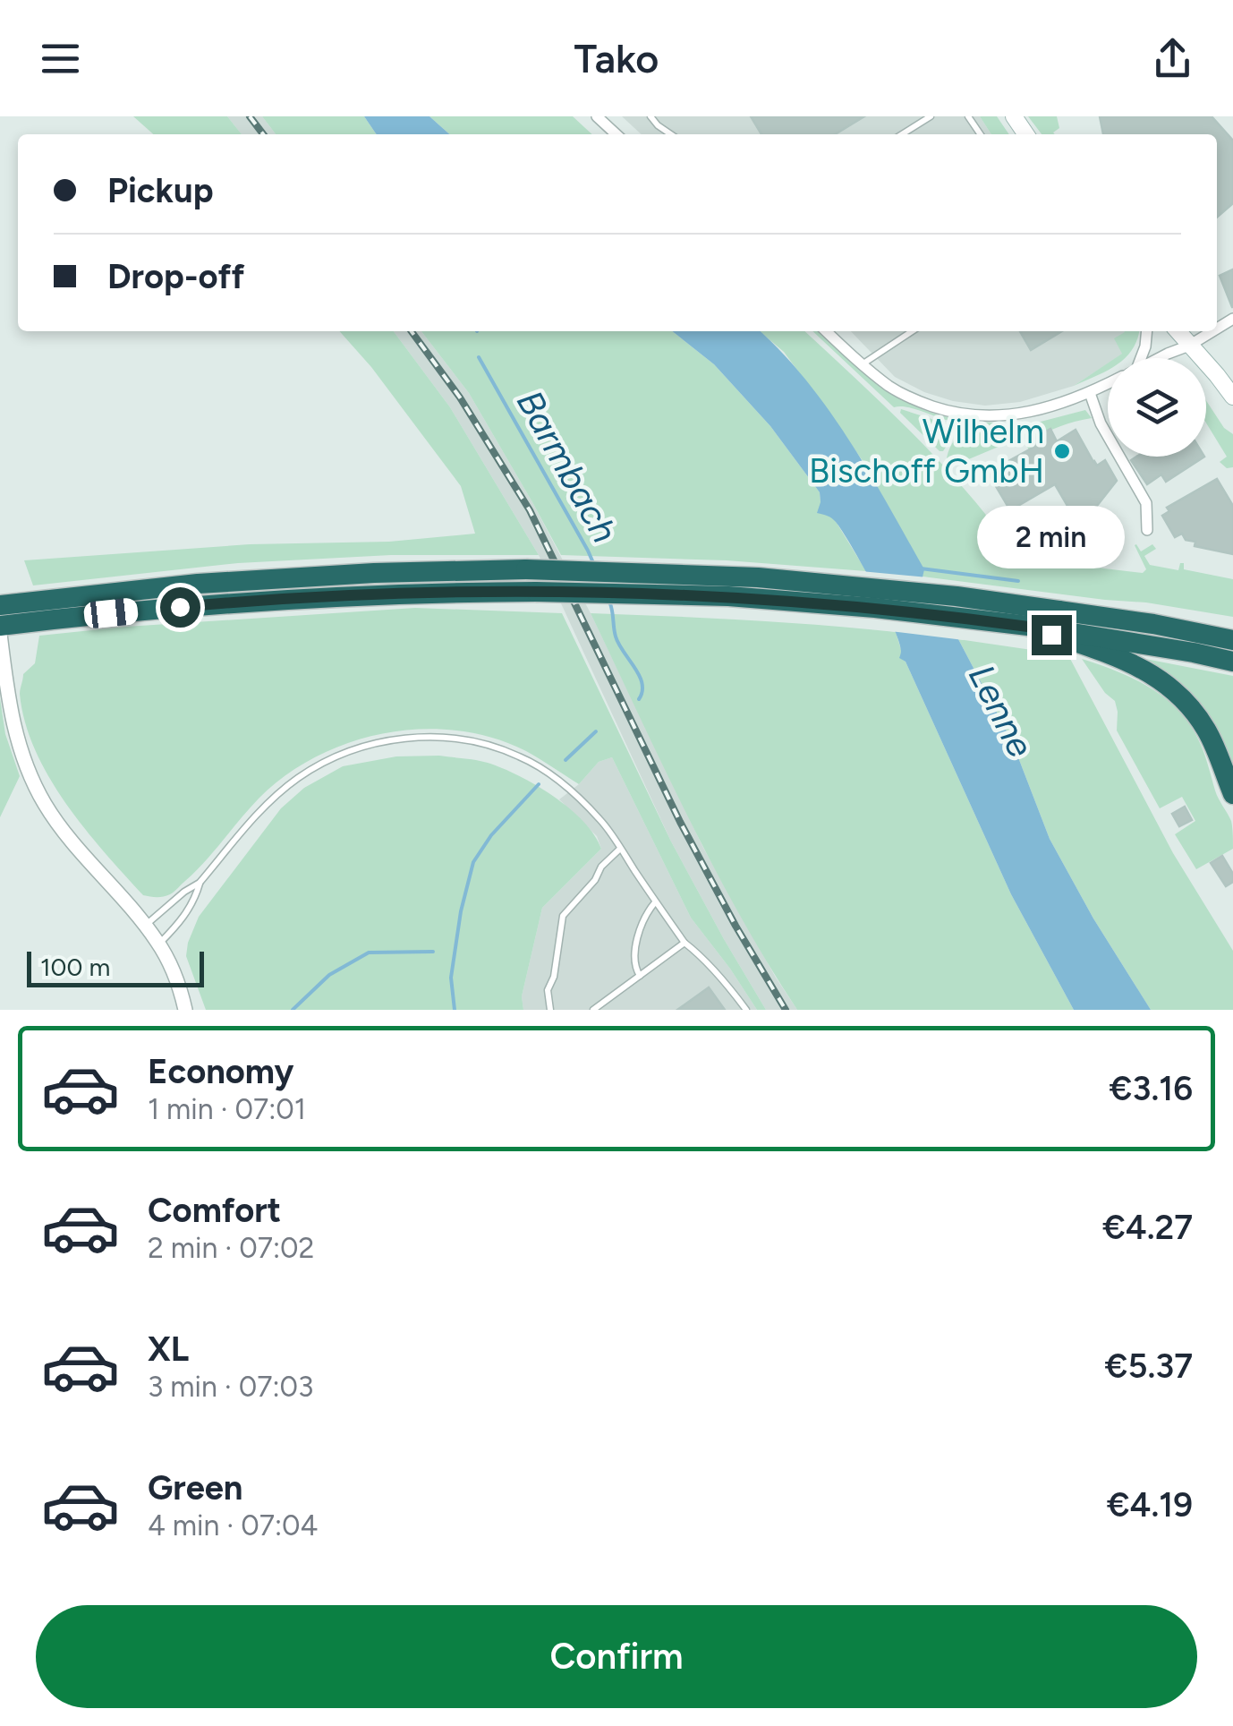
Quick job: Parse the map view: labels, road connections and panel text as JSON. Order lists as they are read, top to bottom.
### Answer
{
  "water": ["Barmbach", "Lenne"],
  "places": ["Wilhelm Bischoff GmbH"],
  "scale_bar": "100 m",
  "page": {
    "header": "Tako",
    "banner": ["Pickup", "Drop-off"],
    "bubble": "2 min",
    "scale": "100 m",
    "list": [
      {
        "name": "Economy",
        "note": "1 min · 07:01",
        "value": "€3.16"
      },
      {
        "name": "Comfort",
        "note": "2 min · 07:02",
        "value": "€4.27"
      },
      {
        "name": "XL",
        "note": "3 min · 07:03",
        "value": "€5.37"
      },
      {
        "name": "Green",
        "note": "4 min · 07:04",
        "value": "€4.19"
      }
    ],
    "buttons": "Confirm"
  }
}
